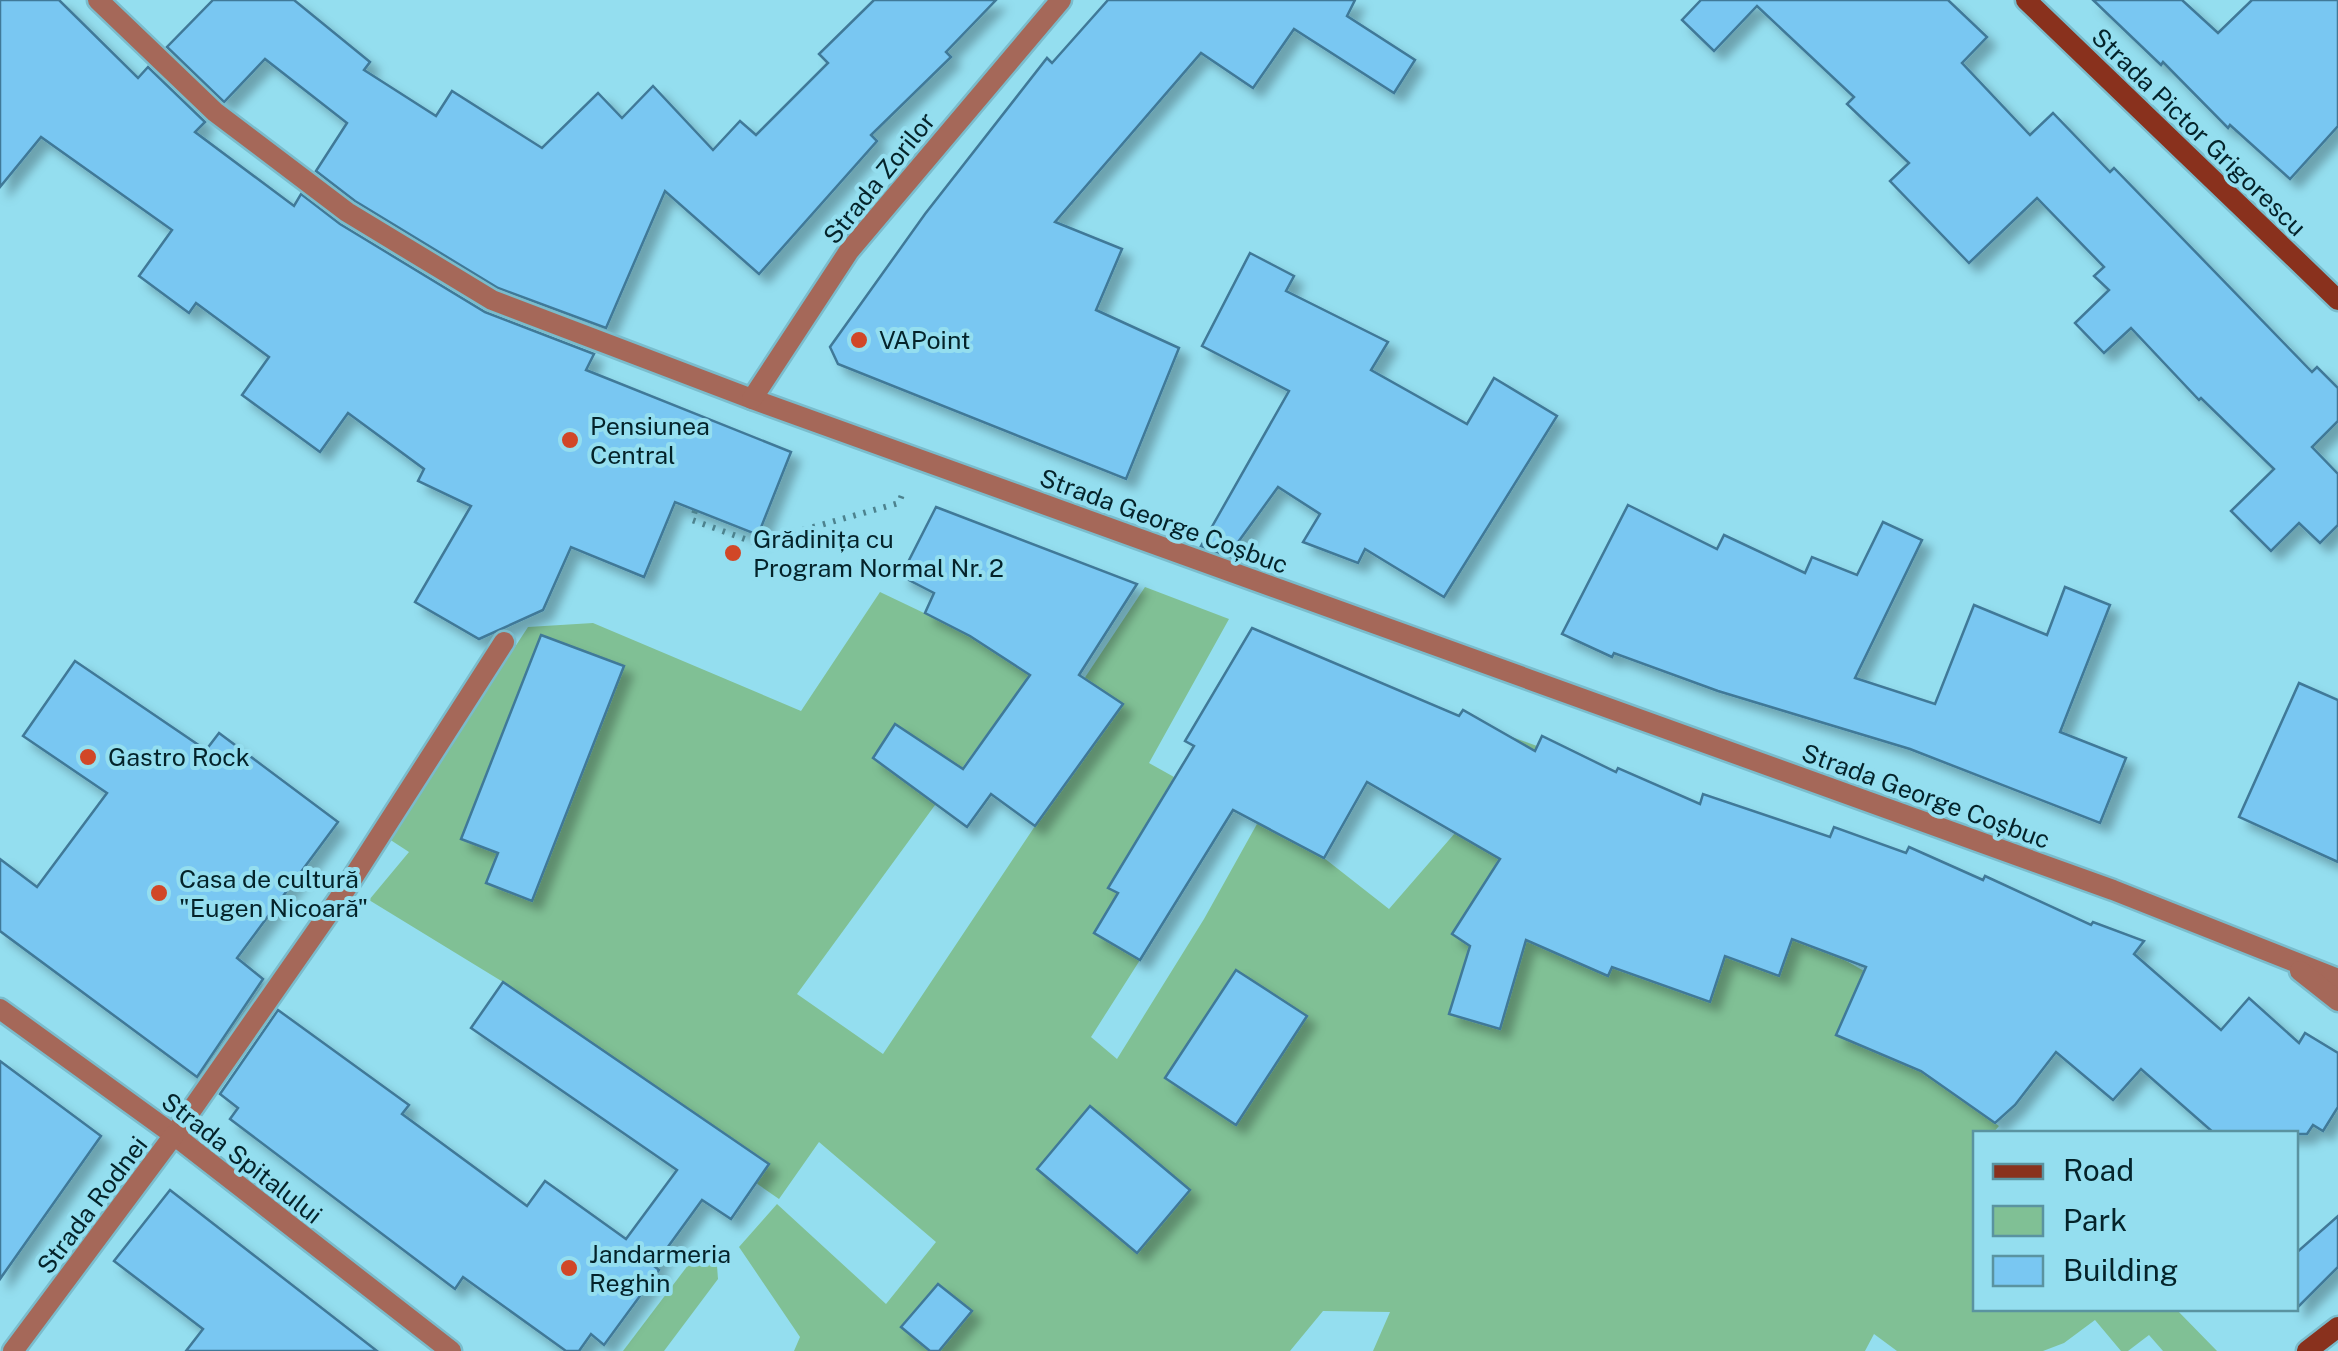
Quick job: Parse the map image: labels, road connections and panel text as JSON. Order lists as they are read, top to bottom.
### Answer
{
  "streets": {
    "street": [
      "Strada Pictor Grigorescu",
      "Strada Zorilor",
      "Strada George Coșbuc",
      "Strada Spitalului",
      "Strada Rodnei"
    ]
  },
  "crossings": [
    ["Strada Zorilor", "Strada George Coșbuc"],
    ["Strada Spitalului", "Strada Rodnei"]
  ],
  "places": [
    "VAPoint",
    "Pensiunea Central",
    "Grădinița cu Program Normal Nr. 2",
    "Gastro Rock",
    "Casa de cultură \"Eugen Nicoară\"",
    "Jandarmeria Reghin"
  ],
  "legend": ["Road", "Park", "Building"]
}
